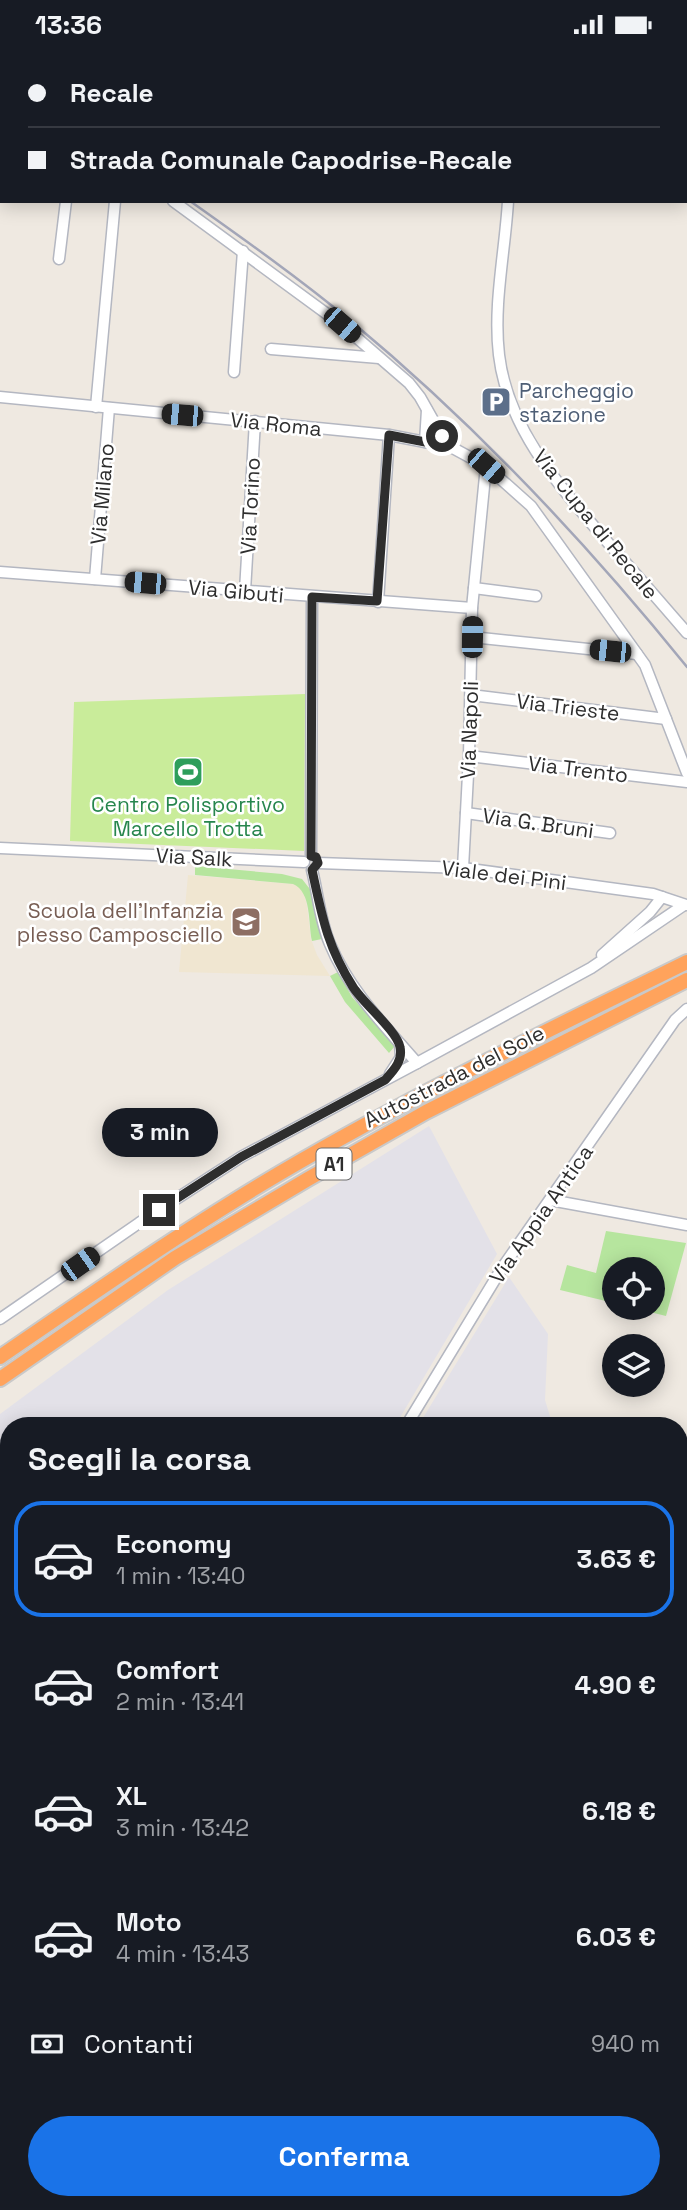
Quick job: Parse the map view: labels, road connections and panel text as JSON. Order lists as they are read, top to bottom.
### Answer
{
  "streets": {
    "highway": ["Autostrada del Sole", "A1"],
    "street": [
      "Via Roma",
      "Via Milano",
      "Via Torino",
      "Via Cupa di Recale",
      "Via Gibuti",
      "Via Trieste",
      "Via Napoli",
      "Via Trento",
      "Via G. Bruni",
      "Via Salk",
      "Viale dei Pini",
      "Via Appia Antica"
    ]
  },
  "crossings": [
    ["Via Roma", "Via Milano"],
    ["Via Roma", "Via Torino"],
    ["Via Milano", "Via Gibuti"],
    ["Via Torino", "Via Gibuti"],
    ["Via Gibuti", "Via Napoli"],
    ["Via Trieste", "Via Napoli"],
    ["Via Napoli", "Via Trento"],
    ["Via Napoli", "Via G. Bruni"],
    ["Via Napoli", "Viale dei Pini"],
    ["Via Salk", "Viale dei Pini"]
  ],
  "places": {
    "parking": ["Parcheggio stazione"],
    "sports": ["Centro Polisportivo Marcello Trotta"],
    "school or university": ["Scuola dell'Infanzia plesso Camposciello"]
  },
  "page": {
    "status": "13:36",
    "banner": ["Recale", "Strada Comunale Capodrise-Recale"],
    "bubble": "3 min",
    "heading": "Scegli la corsa",
    "list": [
      {
        "name": "Economy",
        "note": "1 min · 13:40",
        "value": "3.63 €"
      },
      {
        "name": "Comfort",
        "note": "2 min · 13:41",
        "value": "4.90 €"
      },
      {
        "name": "XL",
        "note": "3 min · 13:42",
        "value": "6.18 €"
      },
      {
        "name": "Moto",
        "note": "4 min · 13:43",
        "value": "6.03 €"
      }
    ],
    "pay": ["Contanti", "940 m"],
    "buttons": "Conferma"
  }
}
